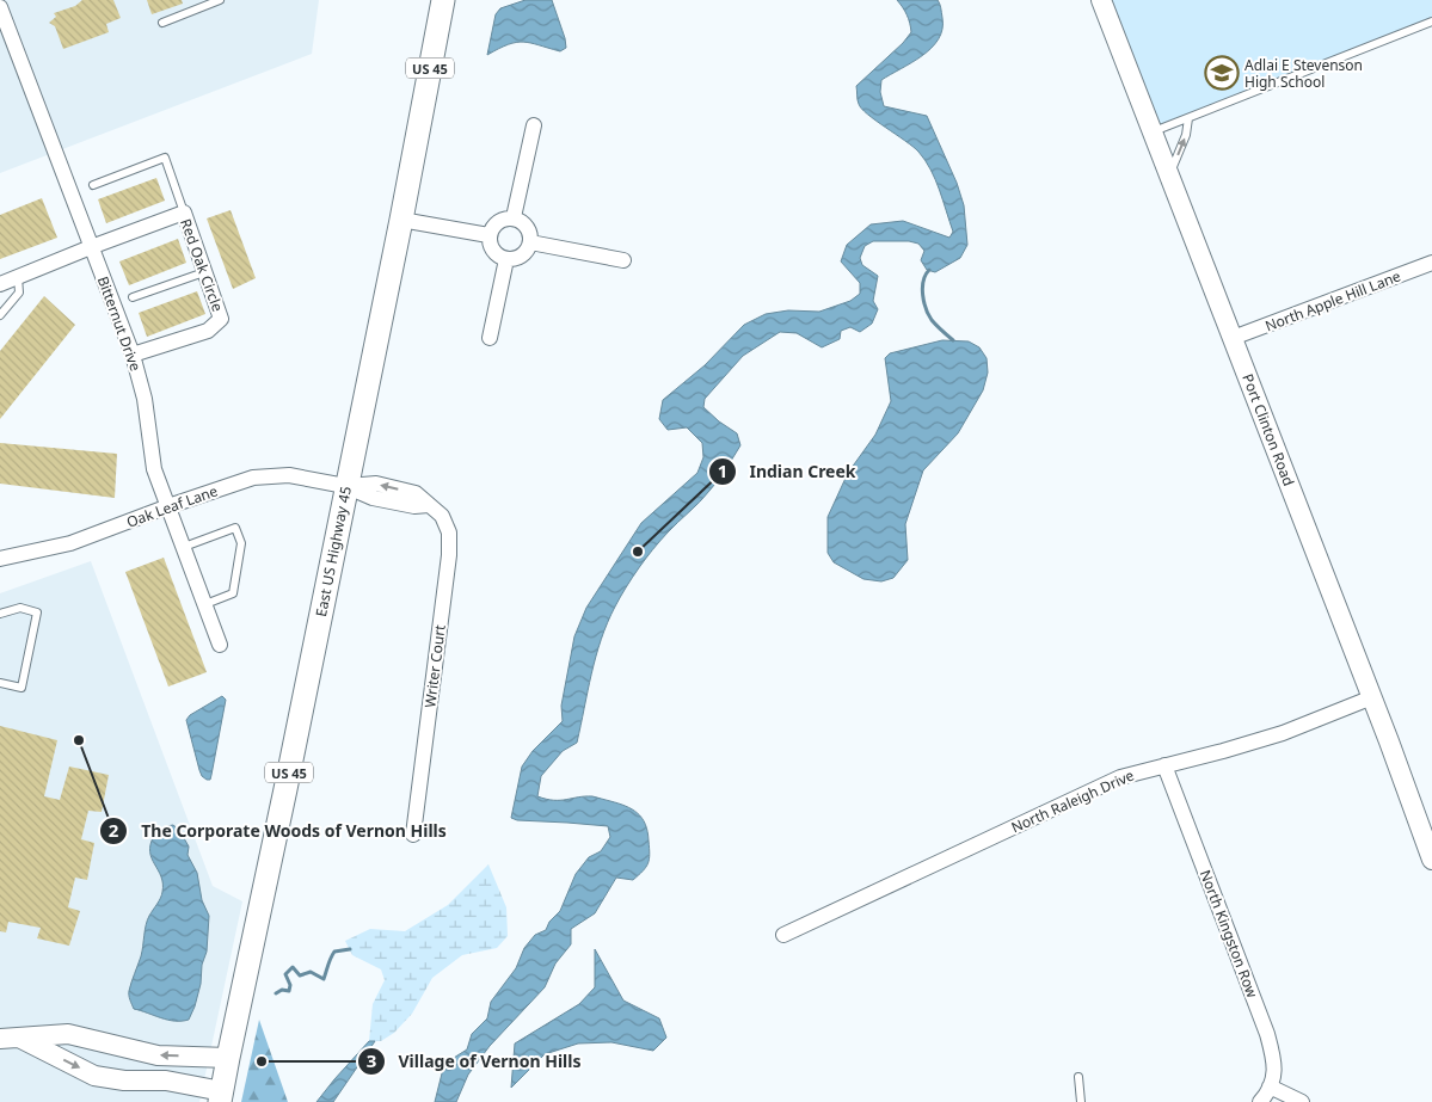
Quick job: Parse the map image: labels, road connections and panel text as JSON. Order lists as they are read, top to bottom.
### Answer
{
  "streets": {
    "main road": ["US 45", "East US Highway 45"],
    "street": [
      "Red Oak Circle",
      "North Apple Hill Lane",
      "Bitternut Drive",
      "Port Clinton Road",
      "Oak Leaf Lane",
      "Writer Court",
      "North Raleigh Drive",
      "North Kingston Row"
    ]
  },
  "crossings": [
    ["Red Oak Circle", "Bitternut Drive"],
    ["North Apple Hill Lane", "Port Clinton Road"],
    ["Bitternut Drive", "Oak Leaf Lane"],
    ["Port Clinton Road", "North Raleigh Drive"],
    ["Oak Leaf Lane", "East US Highway 45"],
    ["Oak Leaf Lane", "Writer Court"],
    ["East US Highway 45", "Writer Court"],
    ["North Raleigh Drive", "North Kingston Row"]
  ],
  "places": {
    "school or university": ["Adlai E Stevenson High School"],
    "other": ["Indian Creek", "The Corporate Woods of Vernon Hills", "Village of Vernon Hills"]
  }
}
